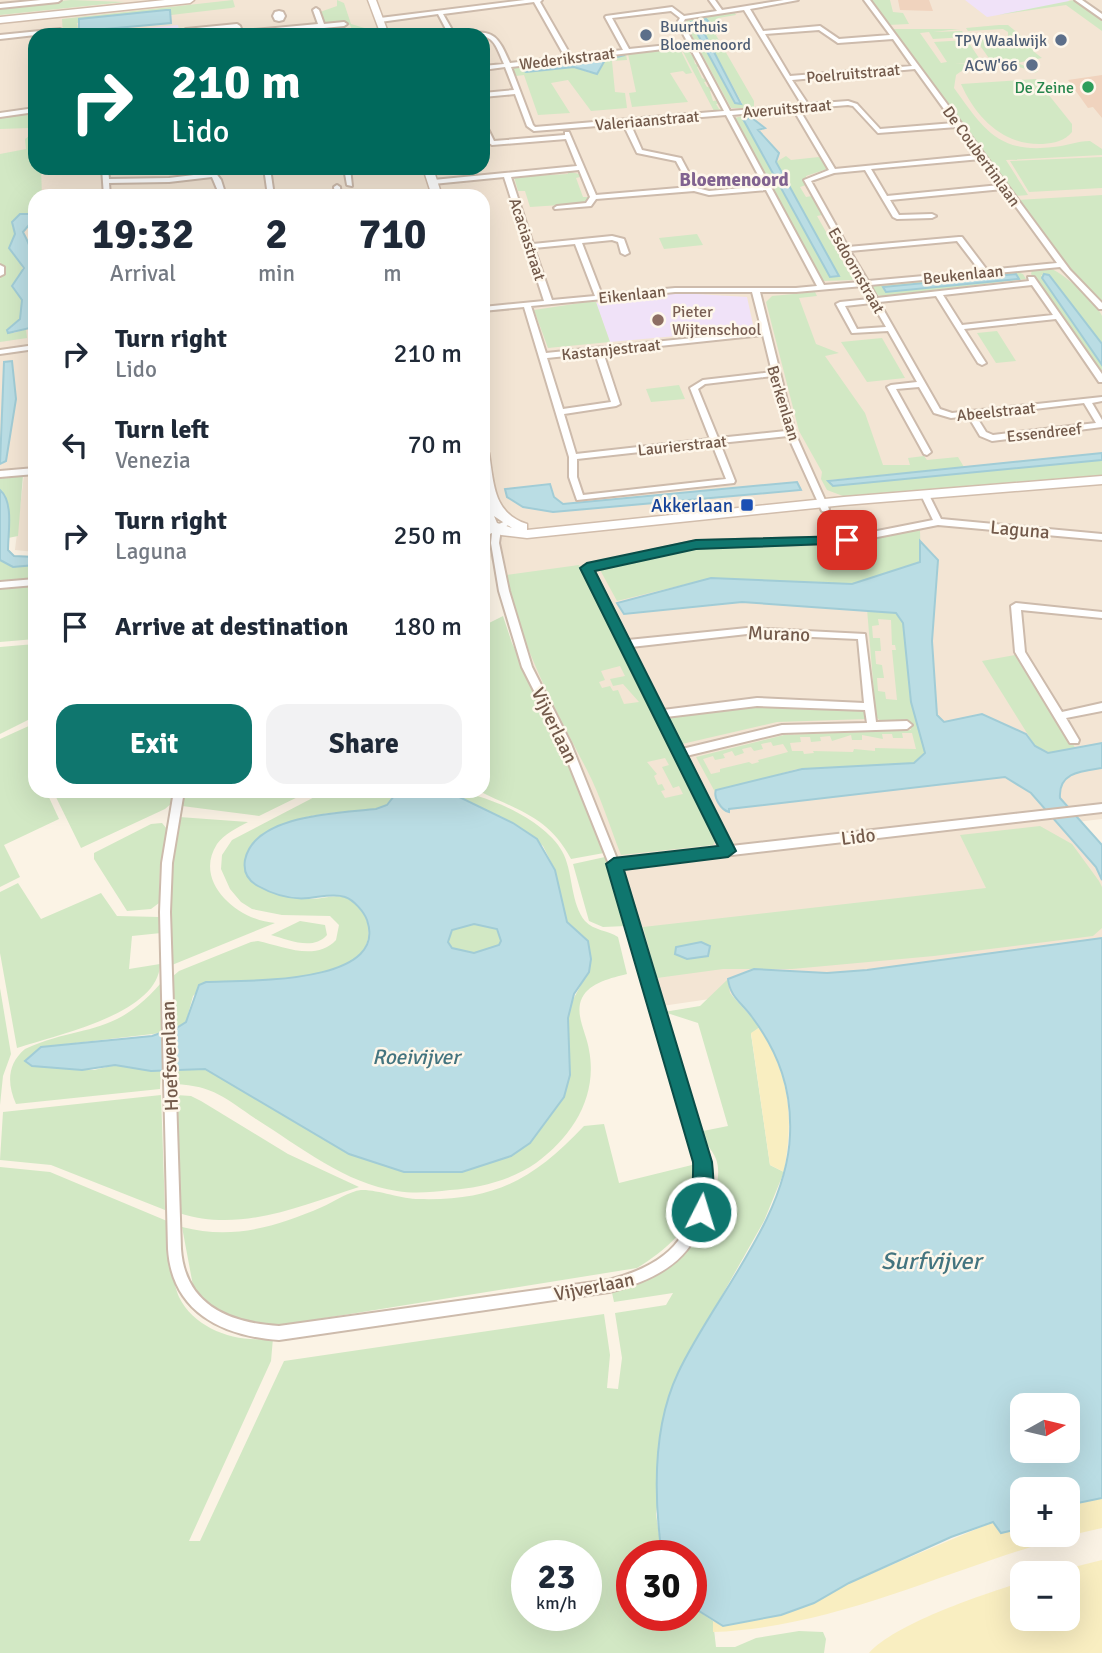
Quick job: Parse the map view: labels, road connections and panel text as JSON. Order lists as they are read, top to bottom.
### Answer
{
  "streets": {
    "street": [
      "Wederikstraat",
      "Poelruitstraat",
      "Averuitstraat",
      "Valeriaanstraat",
      "De Coubertinlaan",
      "Acaciastraat",
      "Esdoornstraat",
      "Beukenlaan",
      "Eikenlaan",
      "Kastanjestraat",
      "Berkenlaan",
      "Abeelstraat",
      "Essendreef",
      "Laurierstraat",
      "Laguna",
      "Murano",
      "Vijverlaan",
      "Lido",
      "Hoefsvenlaan"
    ]
  },
  "crossings": [
    ["Poelruitstraat", "De Coubertinlaan"],
    ["Averuitstraat", "Valeriaanstraat"],
    ["Averuitstraat", "De Coubertinlaan"],
    ["De Coubertinlaan", "Beukenlaan"],
    ["Acaciastraat", "Eikenlaan"],
    ["Esdoornstraat", "Beukenlaan"],
    ["Esdoornstraat", "Eikenlaan"],
    ["Esdoornstraat", "Abeelstraat"],
    ["Beukenlaan", "Eikenlaan"],
    ["Eikenlaan", "Berkenlaan"],
    ["Kastanjestraat", "Berkenlaan"],
    ["Berkenlaan", "Laurierstraat"],
    ["Abeelstraat", "Essendreef"],
    ["Laguna", "Murano"],
    ["Vijverlaan", "Lido"],
    ["Vijverlaan", "Hoefsvenlaan"]
  ],
  "districts": ["Bloemenoord"],
  "water": ["Roeivijver", "Surfvijver"],
  "places": {
    "other": [
      "Buurthuis Bloemenoord",
      "TPV Waalwijk",
      "ACW'66",
      "De Zeine",
      "Pieter Wijtenschool"
    ],
    "transit": ["Akkerlaan"]
  },
  "north": "right",
  "page": {
    "turn": ["210 m", "Lido"],
    "eta": [
      "19:32",
      "Arrival",
      "2",
      "min",
      "710",
      "m"
    ],
    "list": [
      {
        "name": "Turn right",
        "note": "Lido",
        "value": "210 m"
      },
      {
        "name": "Turn left",
        "note": "Venezia",
        "value": "70 m"
      },
      {
        "name": "Turn right",
        "note": "Laguna",
        "value": "250 m"
      },
      {
        "name": "Arrive at destination",
        "value": "180 m"
      }
    ],
    "buttons": ["Exit", "Share"],
    "map_buttons": ["+", "−"],
    "speed": "23 km/h",
    "limit": "30"
  }
}
